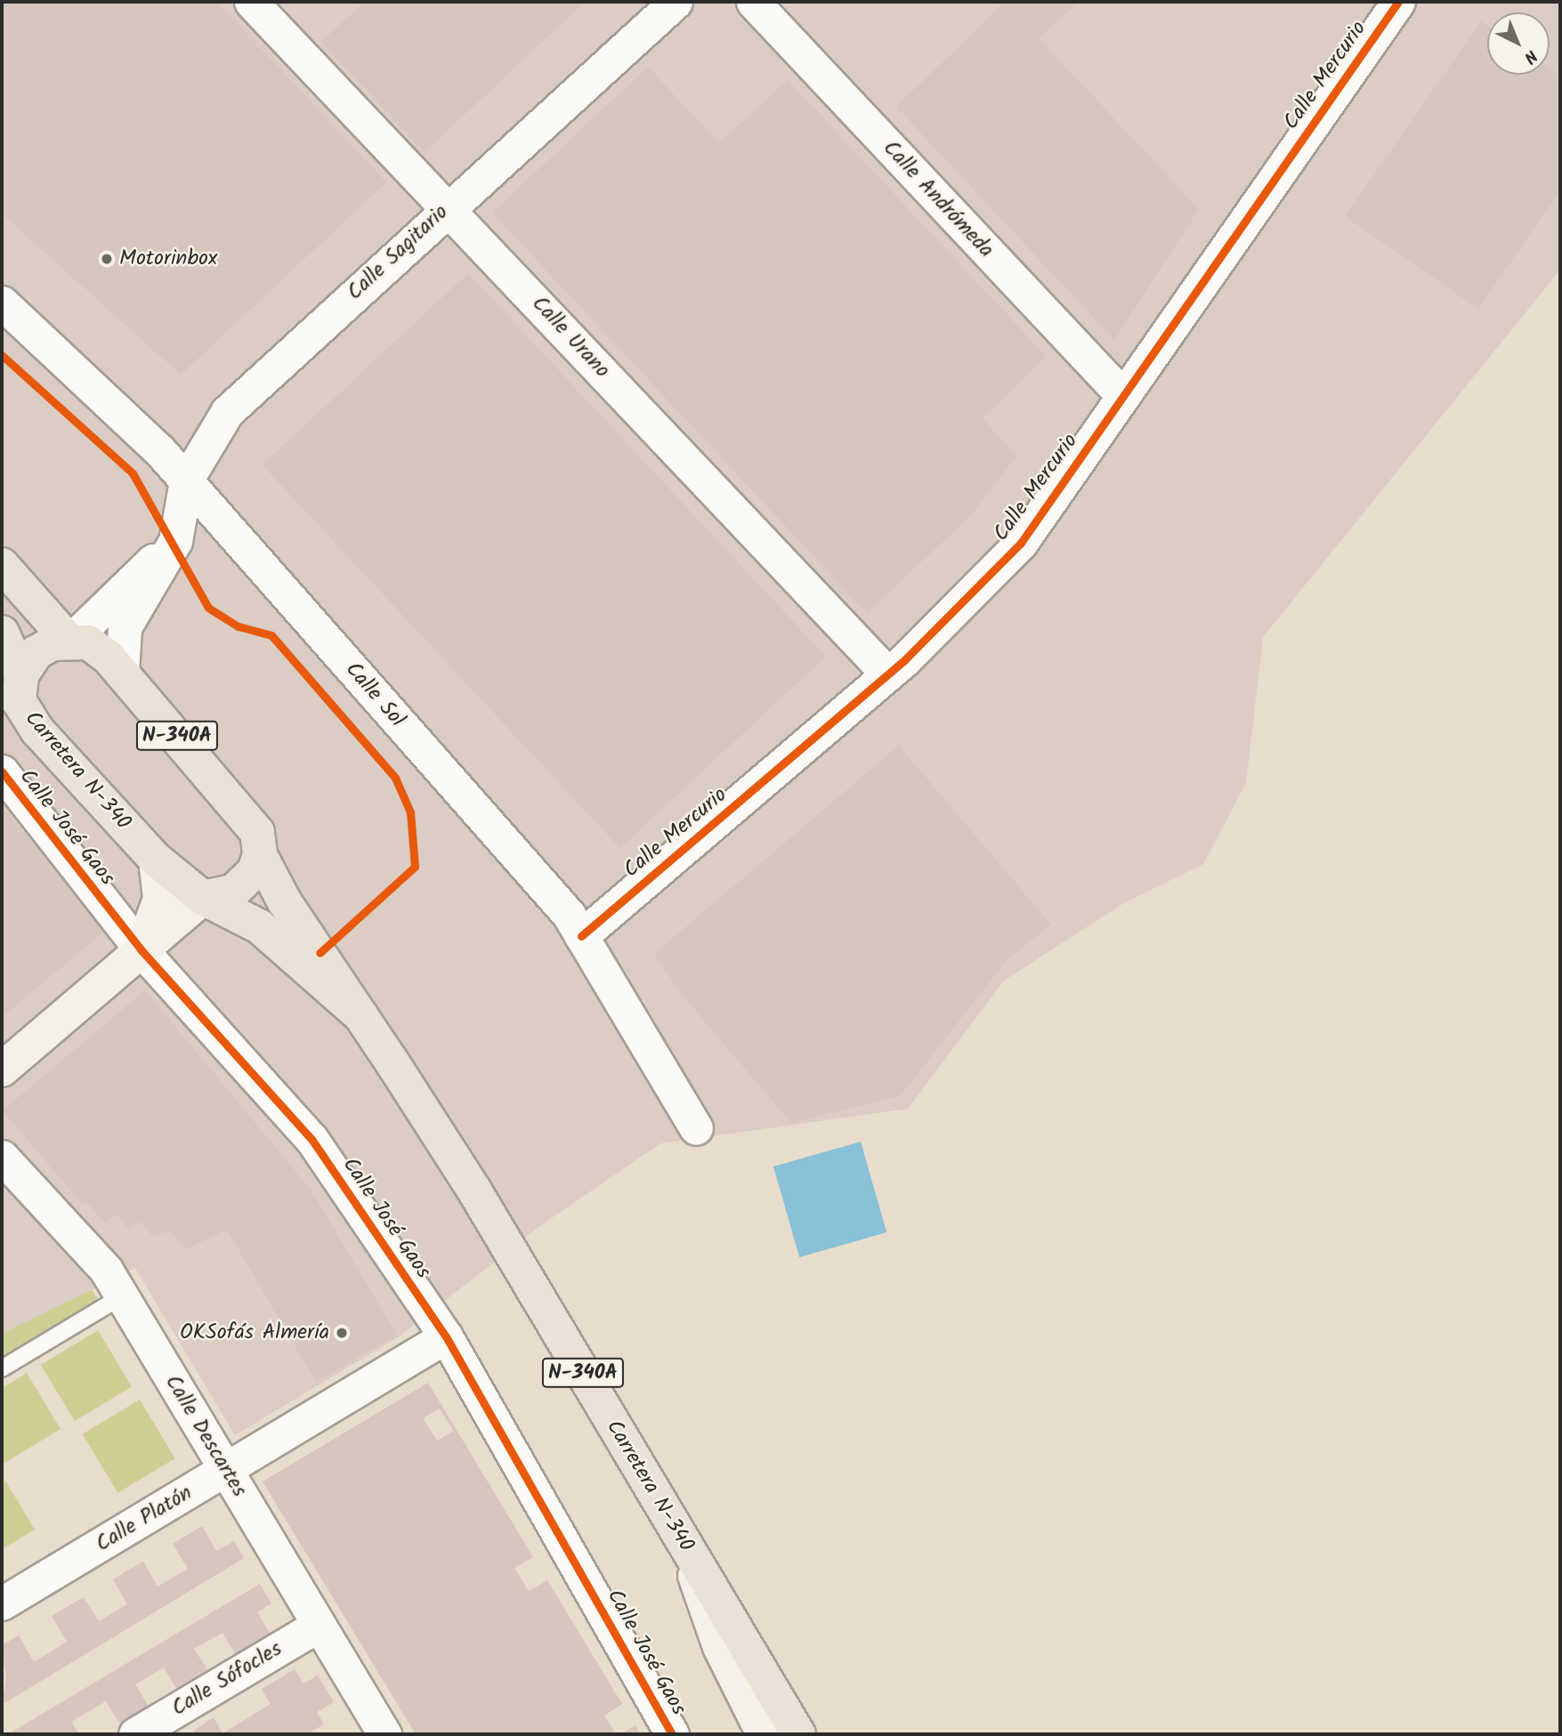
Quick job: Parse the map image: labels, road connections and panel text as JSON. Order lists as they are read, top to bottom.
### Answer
{
  "streets": {
    "highway": ["N-340A", "Carretera N-340"],
    "street": [
      "Calle Mercurio",
      "Calle Andrómeda",
      "Calle Sagitario",
      "Calle Urano",
      "Calle Sol",
      "Calle José Gaos",
      "Calle Descartes",
      "Calle Platón",
      "Calle Sófocles"
    ]
  },
  "crossings": [
    ["Calle Mercurio", "Calle Andrómeda"],
    ["Calle Mercurio", "Calle Urano"],
    ["Calle Mercurio", "Calle Sol"],
    ["Calle Sagitario", "Calle Urano"],
    ["Calle Sagitario", "Calle Sol"],
    ["Calle Sagitario", "Carretera N-340"],
    ["N-340A", "Carretera N-340"],
    ["Calle José Gaos", "Calle Platón"],
    ["Calle Descartes", "Calle Platón"],
    ["Calle Descartes", "Calle Sófocles"]
  ],
  "places": ["Motorinbox", "OKSofás Almería"],
  "north": "bottom right"
}
